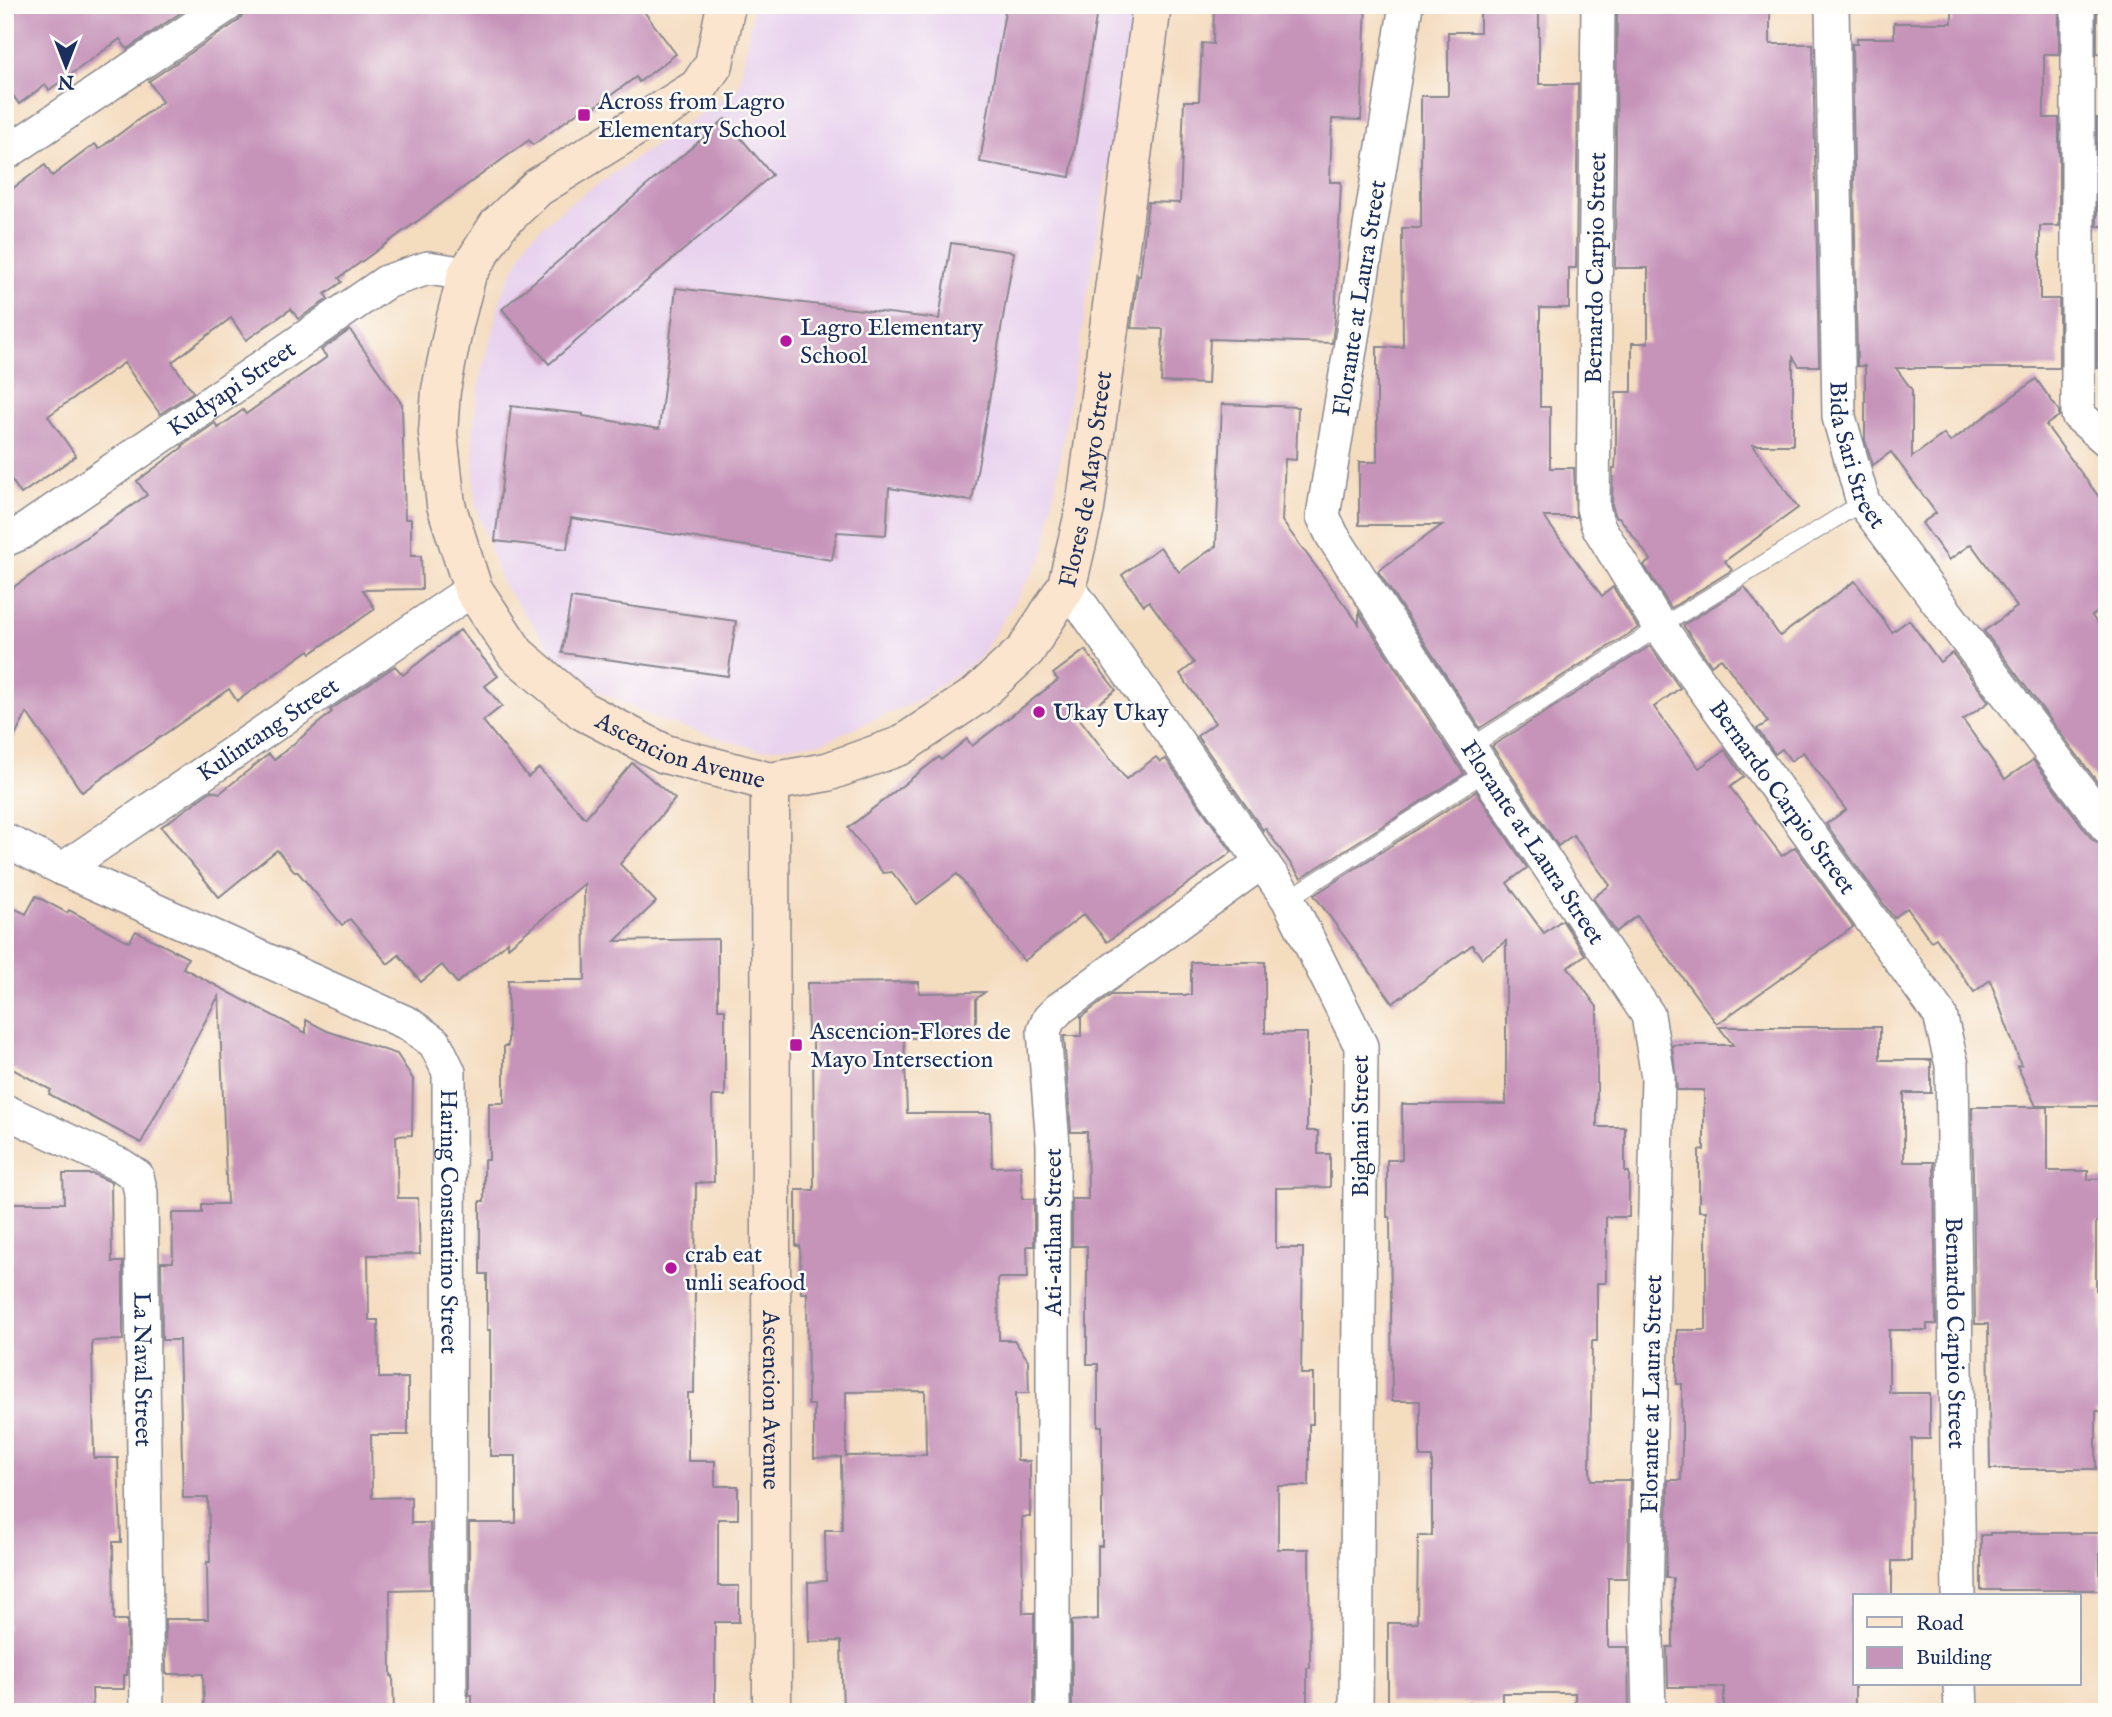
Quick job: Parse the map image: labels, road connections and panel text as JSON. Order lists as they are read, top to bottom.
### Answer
{
  "streets": {
    "street": [
      "Bernardo Carpio Street",
      "Florante at Laura Street",
      "Kudyapi Street",
      "Bida Sari Street",
      "Flores de Mayo Street",
      "Kulintang Street",
      "Ascencion Avenue",
      "Bighani Street",
      "Haring Constantino Street",
      "Ati-atihan Street",
      "La Naval Street"
    ]
  },
  "crossings": [
    ["Kudyapi Street", "Ascencion Avenue"],
    ["Flores de Mayo Street", "Ascencion Avenue"],
    ["Flores de Mayo Street", "Bighani Street"],
    ["Kulintang Street", "Ascencion Avenue"],
    ["Kulintang Street", "Haring Constantino Street"],
    ["Bighani Street", "Ati-atihan Street"]
  ],
  "places": {
    "transit": ["Across from Lagro Elementary School", "Ascencion–Flores de Mayo Intersection"],
    "other": ["Lagro Elementary School", "Ukay Ukay", "crab eat unli seafood"]
  },
  "legend": ["Road", "Building"],
  "north": "bottom"
}
